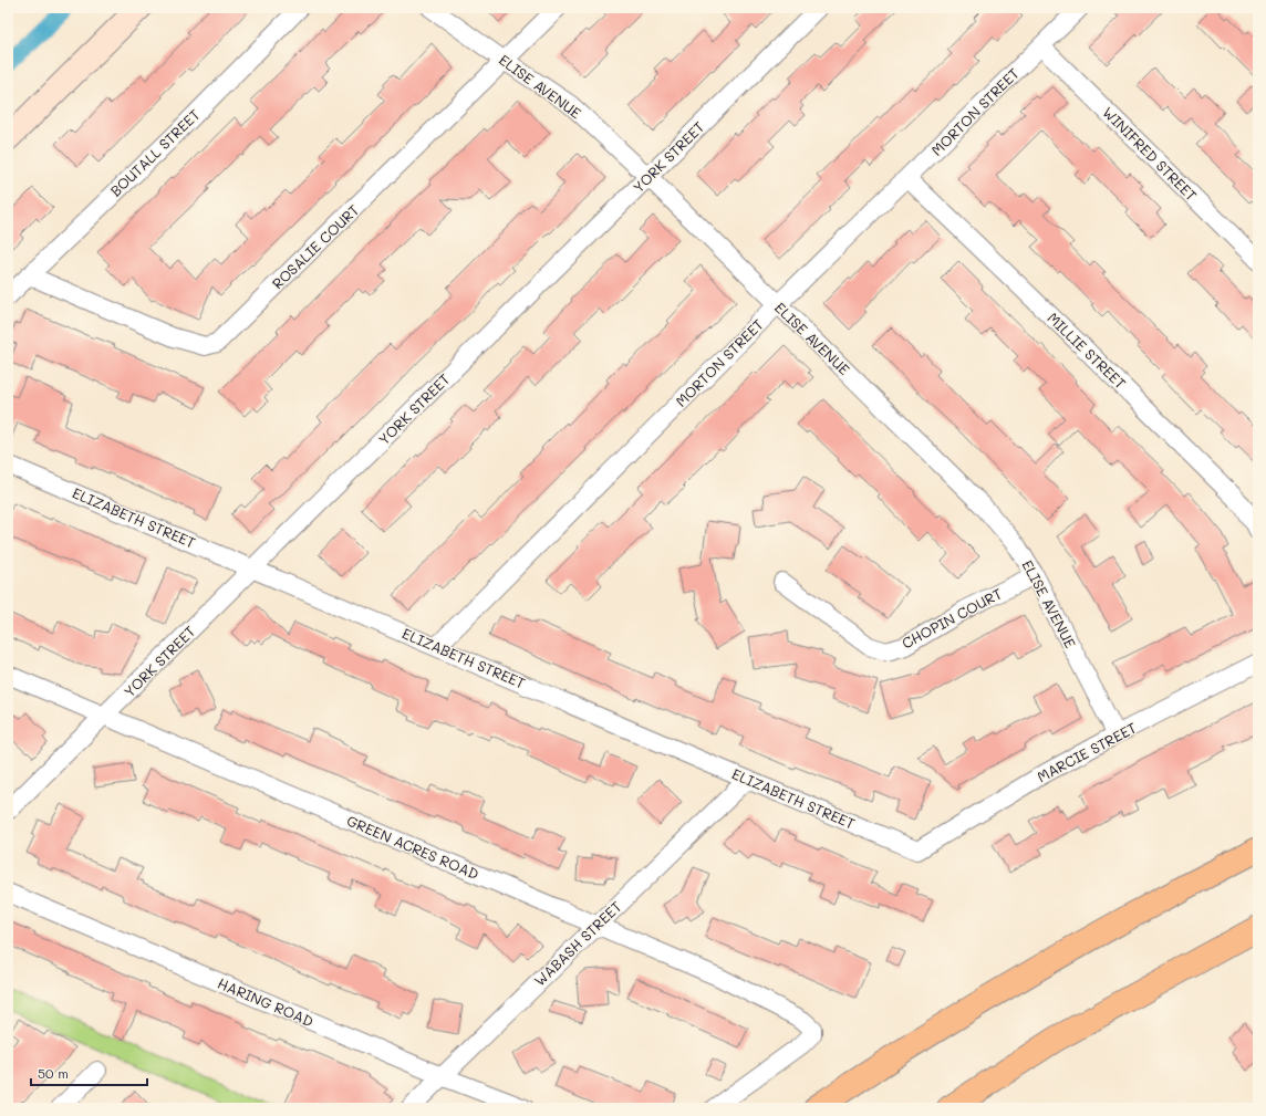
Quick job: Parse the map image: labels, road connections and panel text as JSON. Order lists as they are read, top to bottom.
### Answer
{
  "streets": {
    "street": [
      "ELISE AVENUE",
      "MORTON STREET",
      "BOUTALL STREET",
      "WINIFRED STREET",
      "YORK STREET",
      "ROSALIE COURT",
      "MILLIE STREET",
      "ELIZABETH STREET",
      "CHOPIN COURT",
      "MARCIE STREET",
      "GREEN ACRES ROAD",
      "WABASH STREET",
      "HARING ROAD"
    ]
  },
  "crossings": [
    ["ELISE AVENUE", "MORTON STREET"],
    ["ELISE AVENUE", "YORK STREET"],
    ["ELISE AVENUE", "ROSALIE COURT"],
    ["ELISE AVENUE", "CHOPIN COURT"],
    ["ELISE AVENUE", "MARCIE STREET"],
    ["MORTON STREET", "WINIFRED STREET"],
    ["MORTON STREET", "MILLIE STREET"],
    ["MORTON STREET", "ELIZABETH STREET"],
    ["BOUTALL STREET", "ROSALIE COURT"],
    ["YORK STREET", "ELIZABETH STREET"],
    ["YORK STREET", "GREEN ACRES ROAD"],
    ["ELIZABETH STREET", "MARCIE STREET"],
    ["ELIZABETH STREET", "WABASH STREET"],
    ["GREEN ACRES ROAD", "WABASH STREET"],
    ["WABASH STREET", "HARING ROAD"]
  ],
  "scale_bar": "50 m"
}
